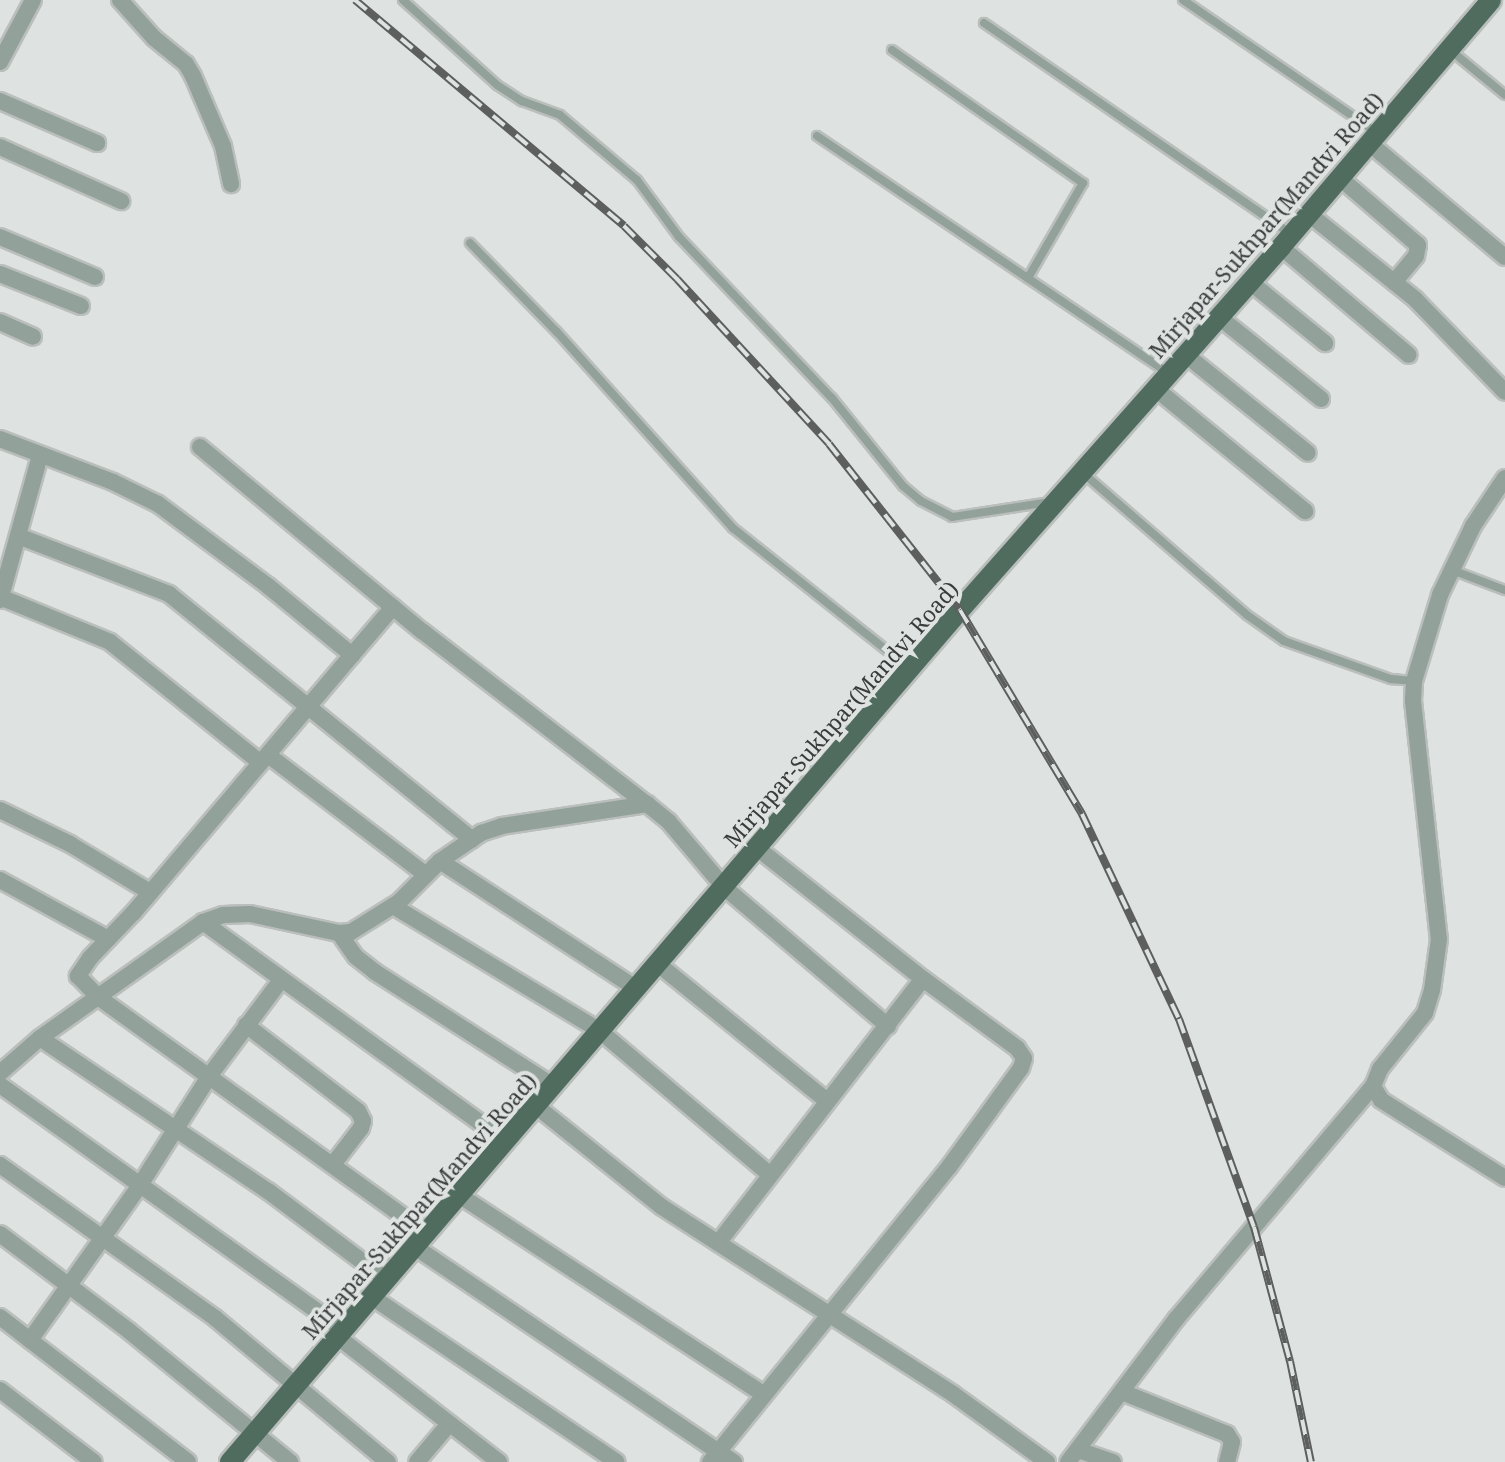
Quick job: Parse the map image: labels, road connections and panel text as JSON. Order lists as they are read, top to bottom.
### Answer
{
  "streets": {
    "main road": ["Mirjapar-Sukhpar(Mandvi Road)"]
  }
}
